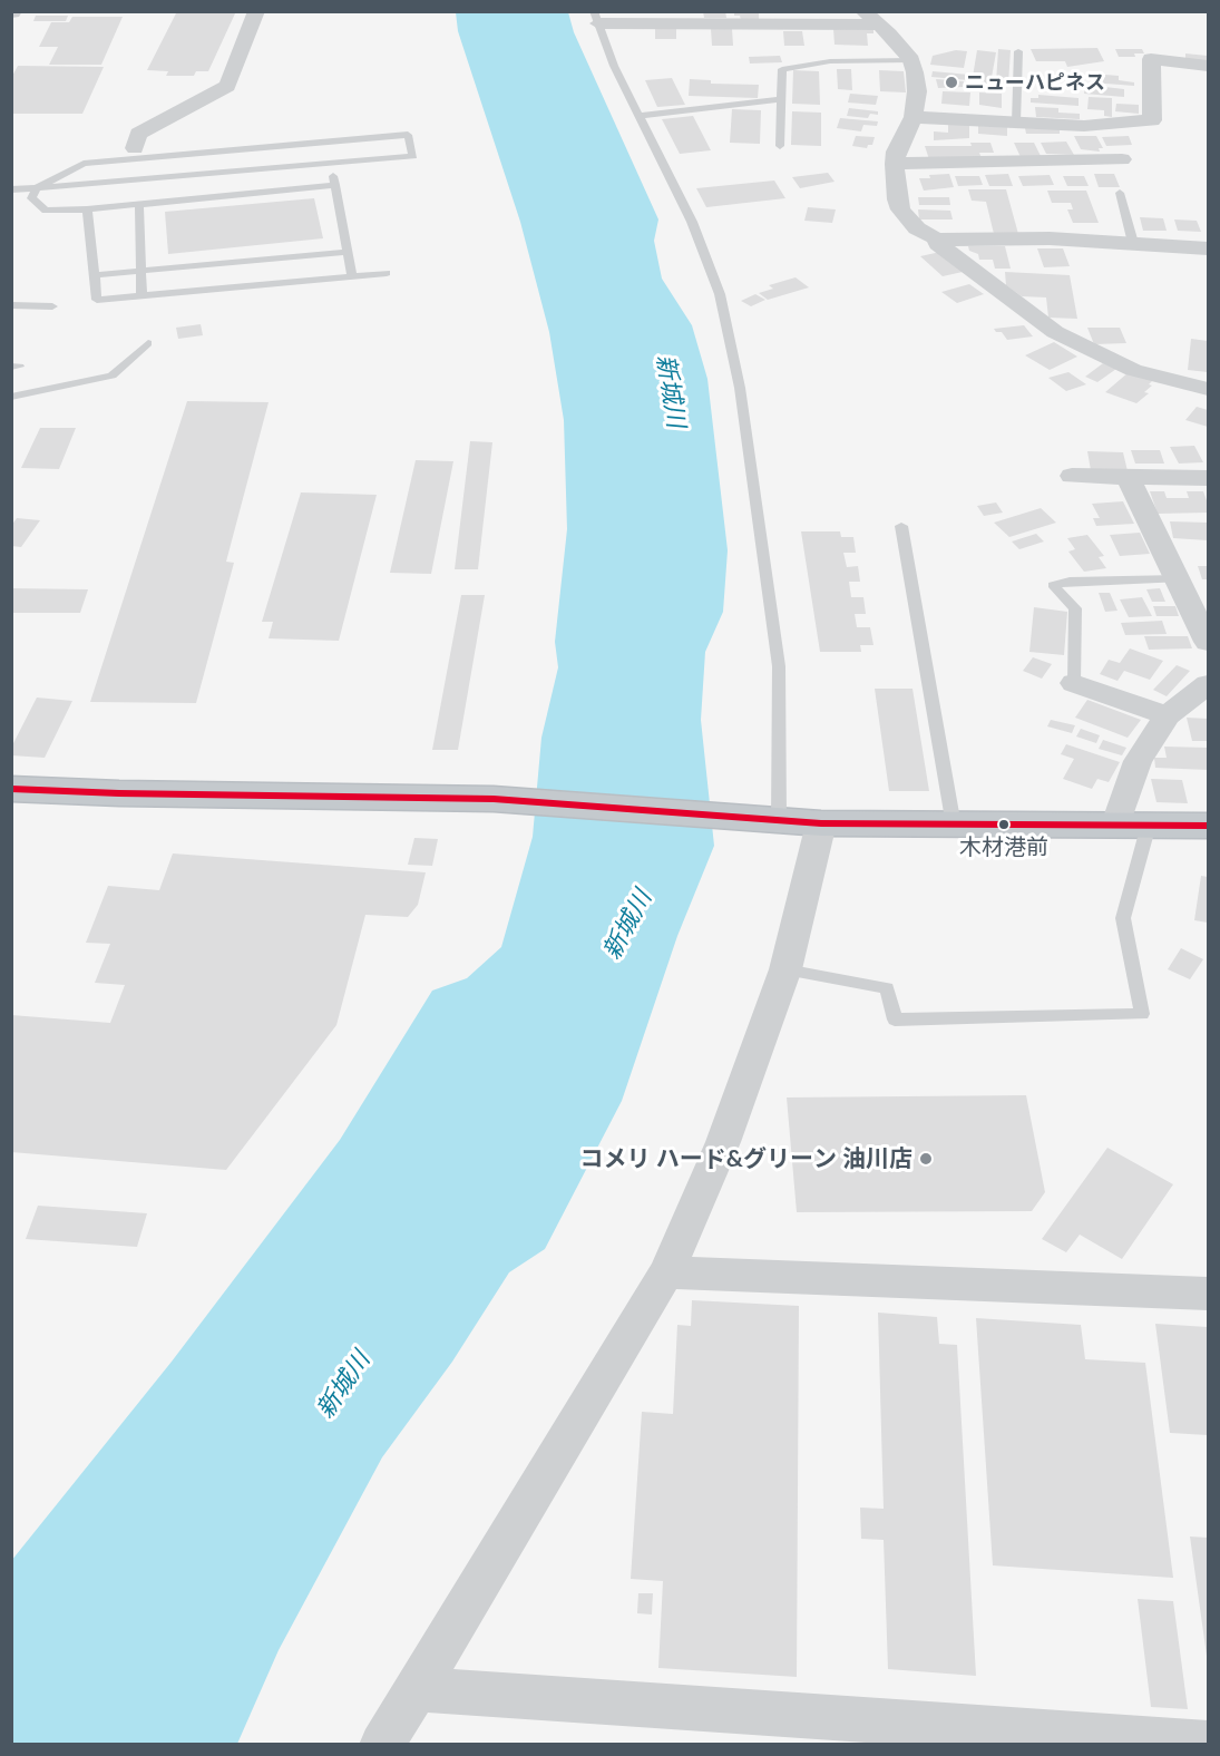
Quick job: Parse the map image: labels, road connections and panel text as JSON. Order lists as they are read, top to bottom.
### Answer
{
  "water": ["新城川"],
  "places": ["ニューハピネス", "木材港前", "コメリ ハード&グリーン 油川店"]
}
